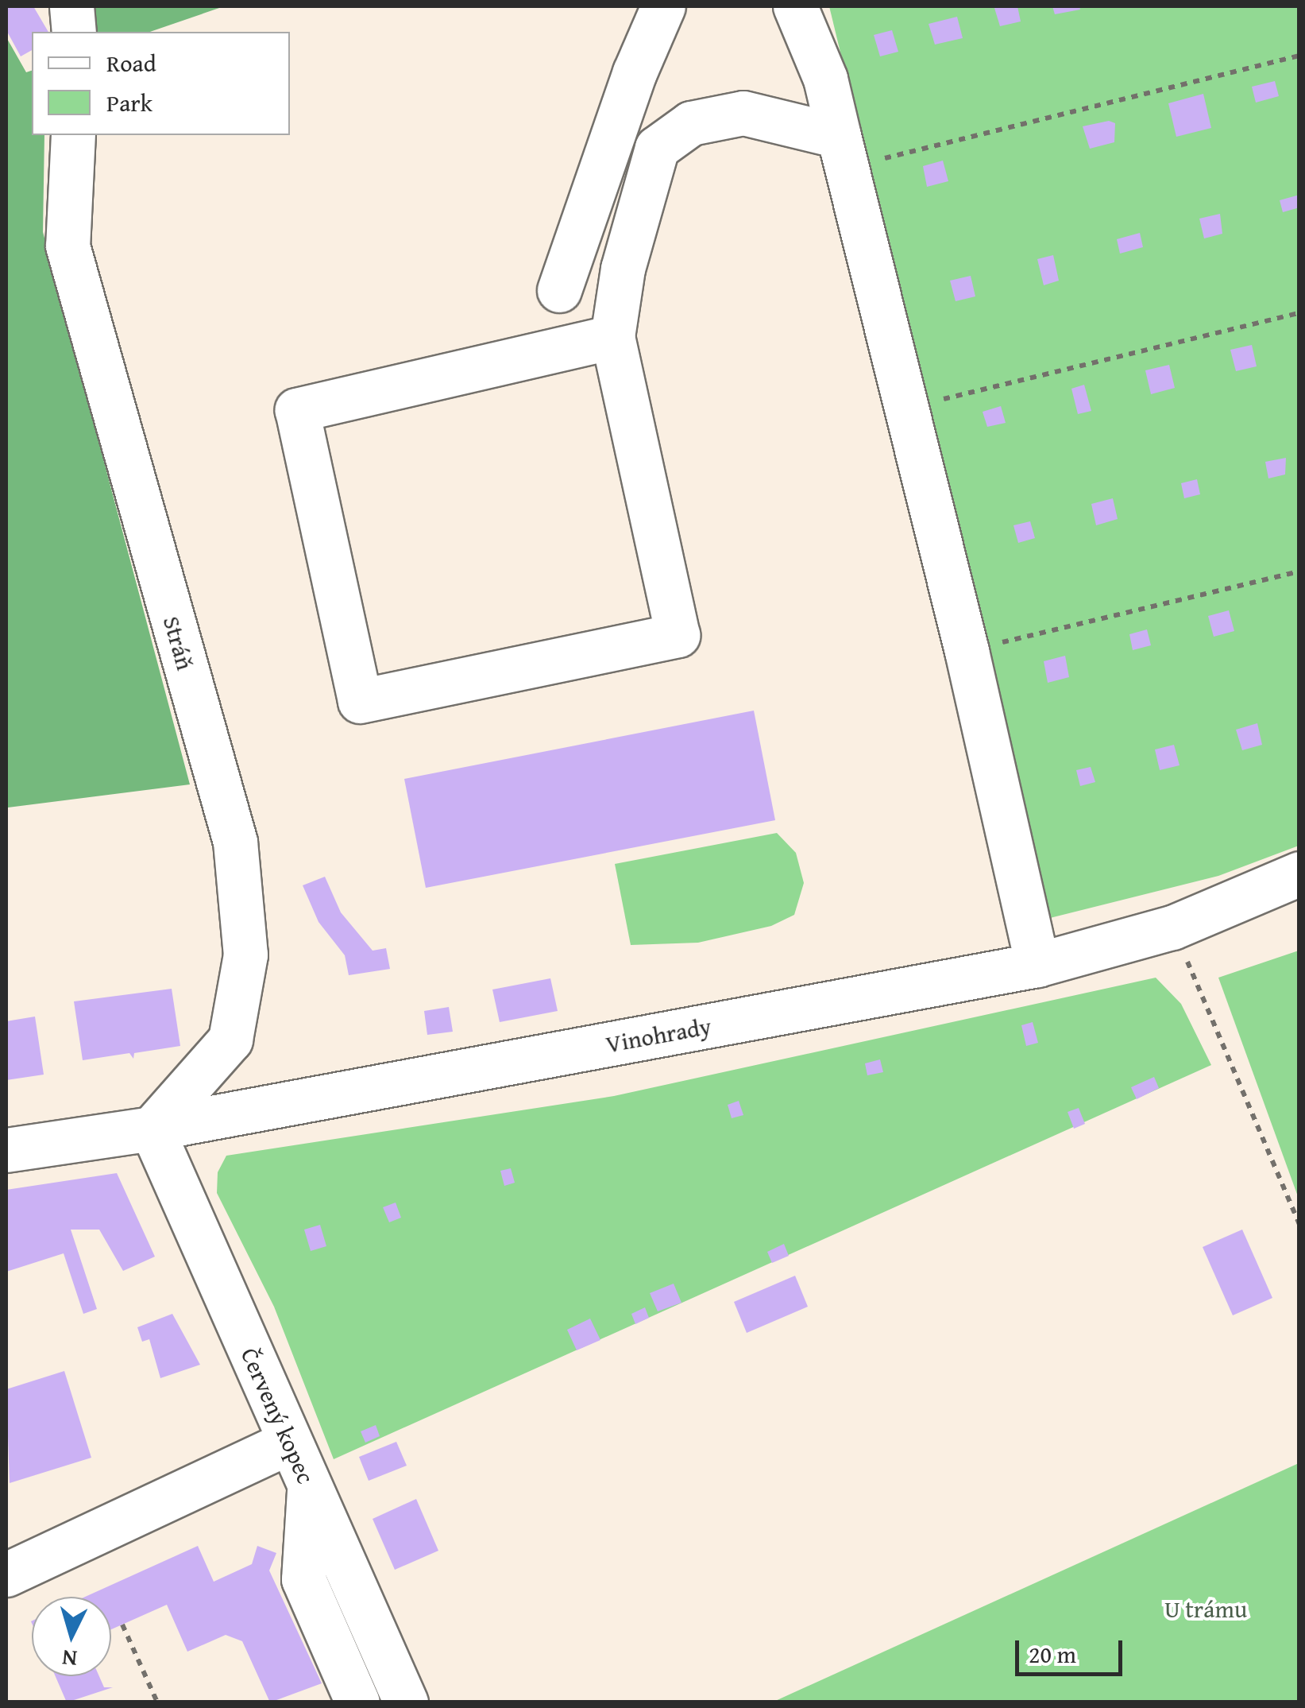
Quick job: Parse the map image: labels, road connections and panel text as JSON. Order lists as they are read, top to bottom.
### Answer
{
  "streets": {
    "street": ["Stráň", "Vinohrady", "Červený kopec"]
  },
  "crossings": [
    ["Stráň", "Vinohrady"],
    ["Stráň", "Červený kopec"],
    ["Vinohrady", "Červený kopec"]
  ],
  "parks": ["U trámu"],
  "legend": ["Road", "Park"],
  "scale_bar": "20 m",
  "north": "bottom"
}
